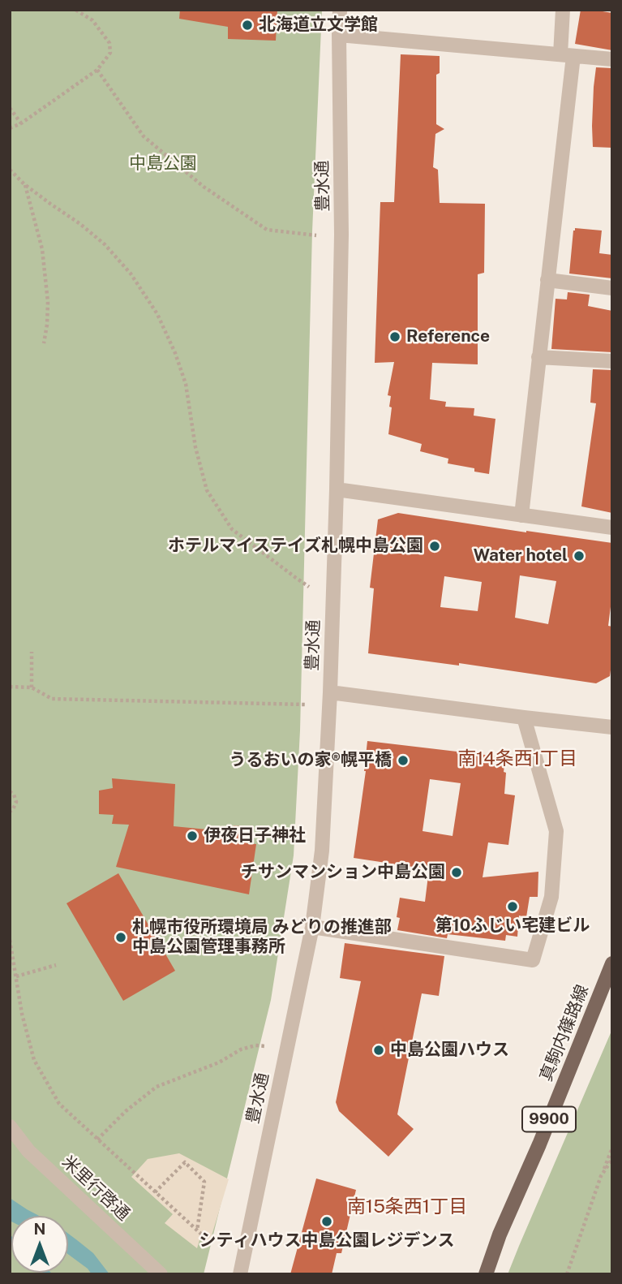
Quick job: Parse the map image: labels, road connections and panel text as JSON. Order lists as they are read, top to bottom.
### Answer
{
  "streets": {
    "main road": ["真駒内篠路線", "9900"],
    "street": ["豊水通", "米里行啓通"]
  },
  "districts": ["南14条西1丁目", "南15条西1丁目"],
  "parks": ["中島公園"],
  "places": [
    "北海道立文学館",
    "Reference",
    "ホテルマイステイズ札幌中島公園",
    "Water hotel",
    "うるおいの家®幌平橋",
    "伊夜日子神社",
    "チサンマンション中島公園",
    "第10ふじい宅建ビル",
    "札幌市役所環境局 みどりの推進部 中島公園管理事務所",
    "中島公園ハウス",
    "シティハウス中島公園レジデンス"
  ],
  "north": "top"
}
